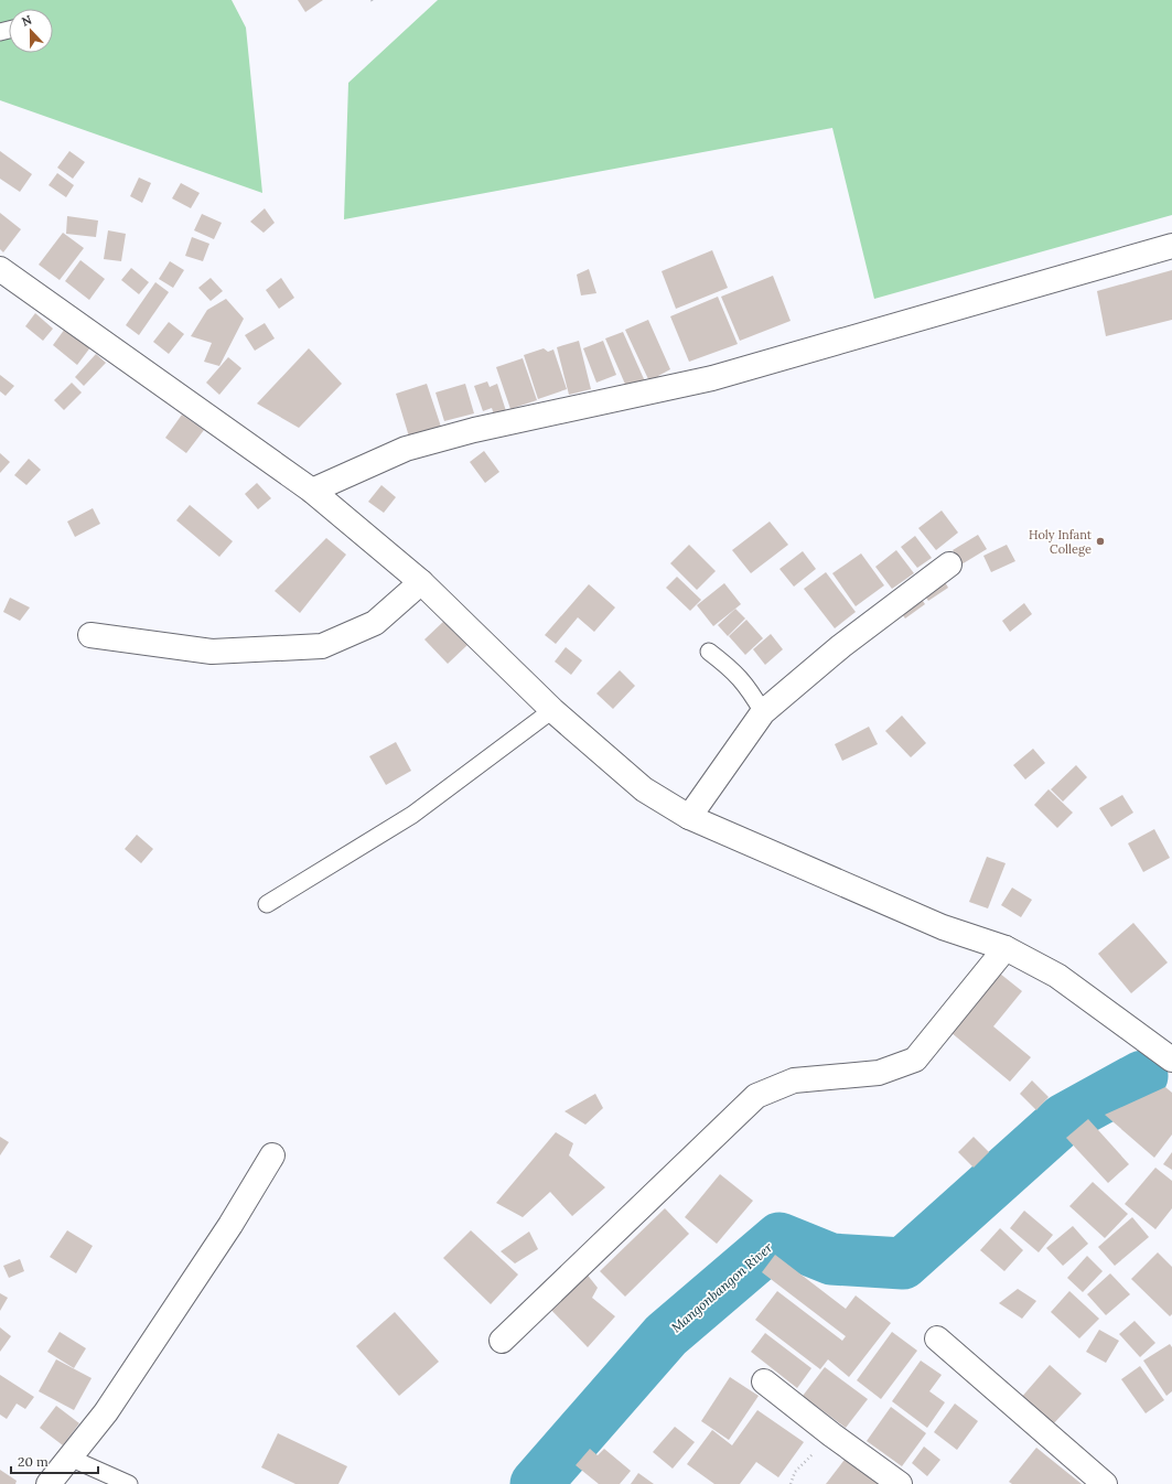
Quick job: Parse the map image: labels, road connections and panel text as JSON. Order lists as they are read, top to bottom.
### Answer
{
  "water": ["Mangonbangon River"],
  "places": ["Holy Infant College"],
  "scale_bar": "20 m",
  "north": "top"
}
